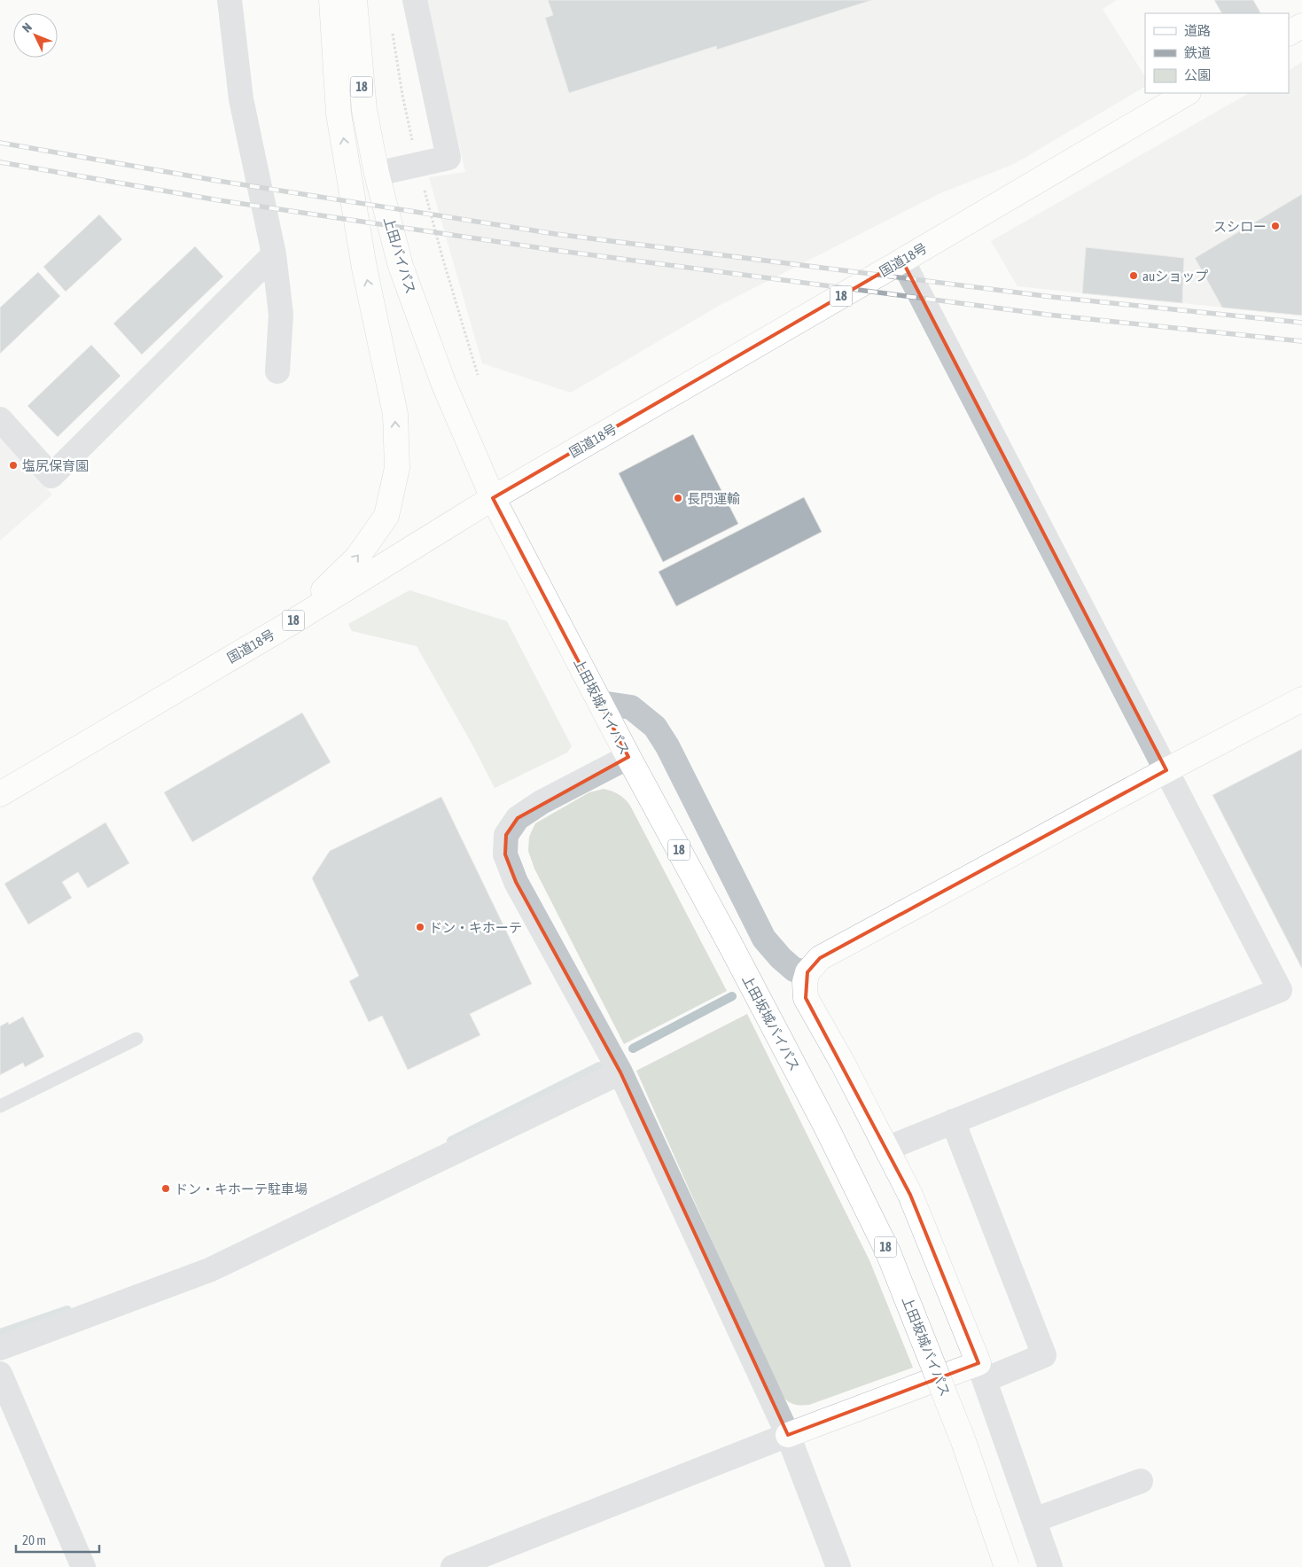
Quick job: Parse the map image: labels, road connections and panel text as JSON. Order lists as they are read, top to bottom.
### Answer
{
  "streets": {
    "main road": [
      "18",
      "上田バイパス",
      "国道18号",
      "上田坂城バイパス"
    ]
  },
  "crossings": [
    ["上田バイパス", "国道18号"],
    ["上田バイパス", "上田坂城バイパス"],
    ["国道18号", "上田坂城バイパス"]
  ],
  "places": [
    "スシロー",
    "auショップ",
    "塩尻保育園",
    "長門運輸",
    "ドン・キホーテ",
    "ドン・キホーテ駐車場"
  ],
  "legend": ["道路", "鉄道", "公園"],
  "scale_bar": "20 m",
  "north": "top left"
}
